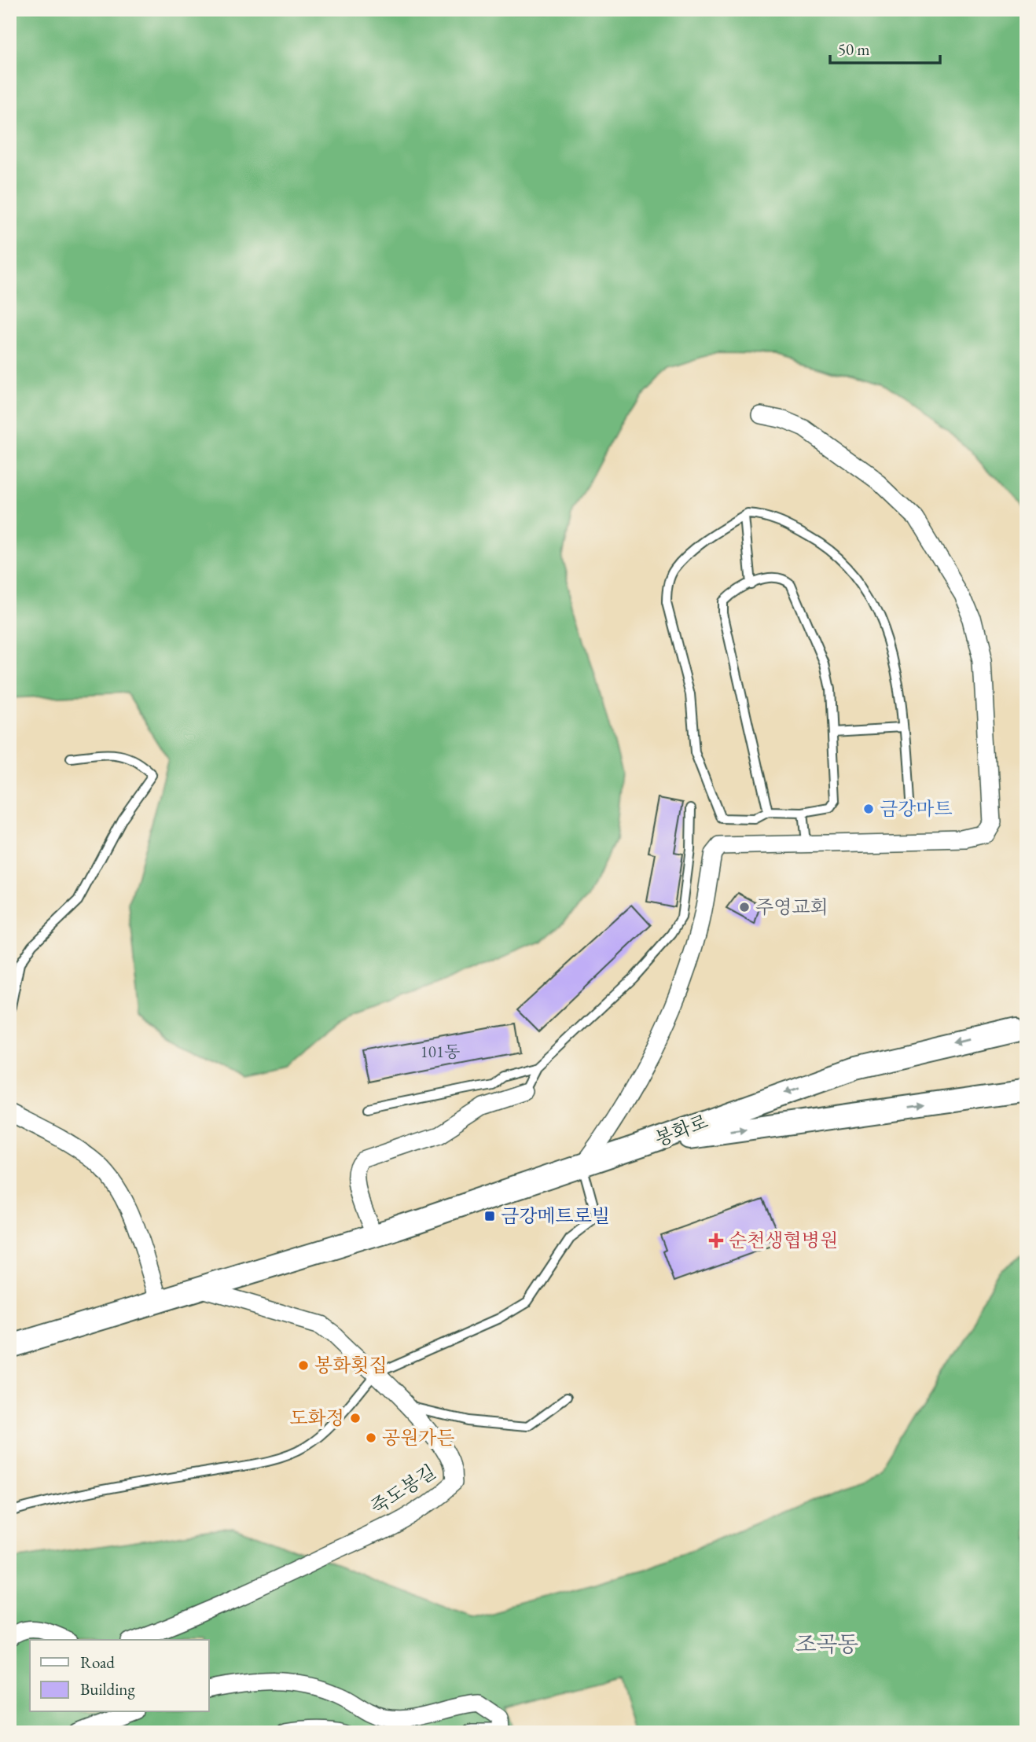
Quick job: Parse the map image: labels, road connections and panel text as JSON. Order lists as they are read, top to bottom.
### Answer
{
  "streets": {
    "main road": ["봉화로"],
    "street": ["죽도봉길"]
  },
  "districts": ["조곡동"],
  "places": {
    "other": [
      "금강마트",
      "주영교회",
      "봉화횟집",
      "도화정",
      "공원가든"
    ],
    "transit": ["금강메트로빌"],
    "health": ["순천생협병원"]
  },
  "house_numbers": ["101동"],
  "legend": ["Road", "Building"],
  "scale_bar": "50 m"
}
